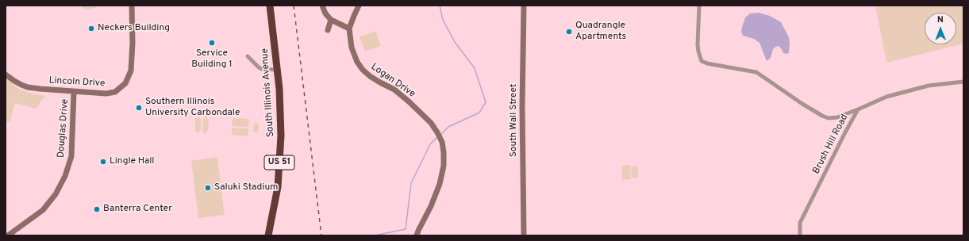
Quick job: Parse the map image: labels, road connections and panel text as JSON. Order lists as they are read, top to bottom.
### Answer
{
  "streets": {
    "highway": ["South Illinois Avenue", "US 51"],
    "street": [
      "Logan Drive",
      "Lincoln Drive",
      "South Wall Street",
      "Douglas Drive",
      "Brush Hill Road"
    ]
  },
  "crossings": [
    ["Lincoln Drive", "Douglas Drive"]
  ],
  "places": [
    "Neckers Building",
    "Quadrangle Apartments",
    "Service Building 1",
    "Southern Illinois University Carbondale",
    "Lingle Hall",
    "Saluki Stadium",
    "Banterra Center"
  ],
  "north": "top"
}
